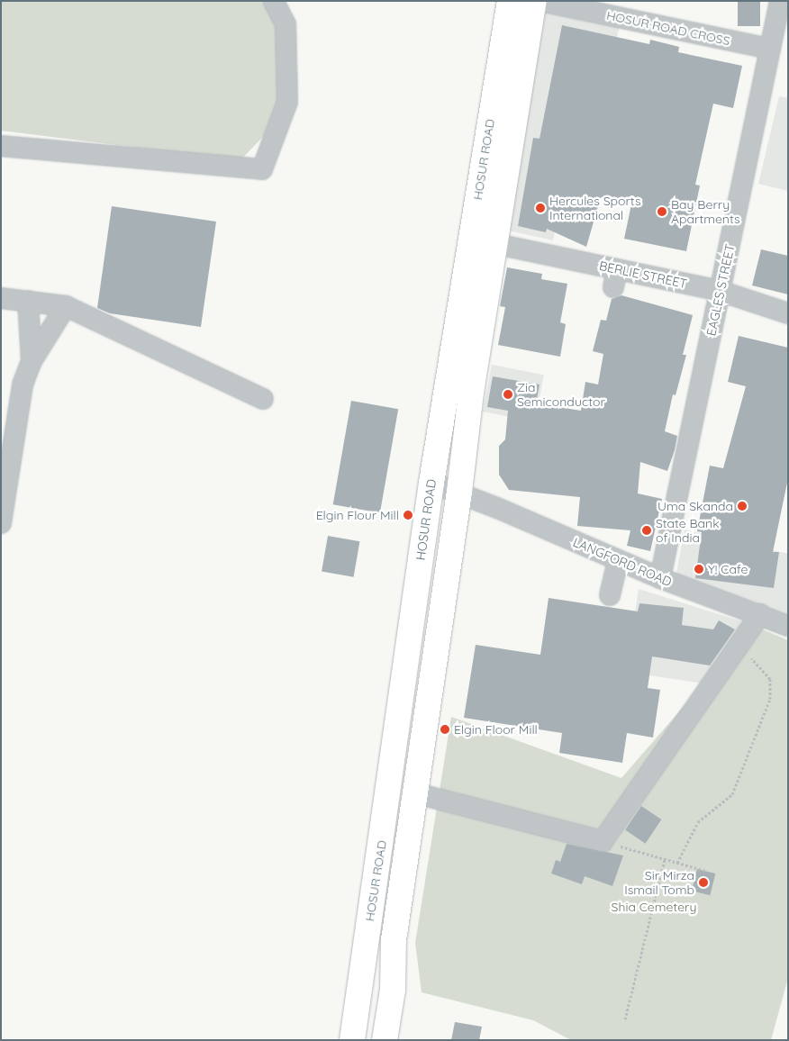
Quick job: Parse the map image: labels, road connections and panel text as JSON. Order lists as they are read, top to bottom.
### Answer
{
  "streets": {
    "main road": ["HOSUR ROAD"],
    "street": [
      "HOSUR ROAD CROSS",
      "BERLIE STREET",
      "EAGLES STREET",
      "LANGFORD ROAD"
    ]
  },
  "crossings": [
    ["HOSUR ROAD CROSS", "EAGLES STREET"],
    ["HOSUR ROAD", "BERLIE STREET"],
    ["HOSUR ROAD", "LANGFORD ROAD"],
    ["BERLIE STREET", "EAGLES STREET"],
    ["EAGLES STREET", "LANGFORD ROAD"]
  ],
  "parks": ["Shia Cemetery"],
  "places": [
    "Hercules Sports International",
    "Bay Berry Apartments",
    "Zia Semiconductor",
    "Uma Skanda",
    "Elgin Flour Mill",
    "State Bank of India",
    "Y! Cafe",
    "Elgin Floor Mill",
    "Sir Mirza Ismail Tomb"
  ]
}
